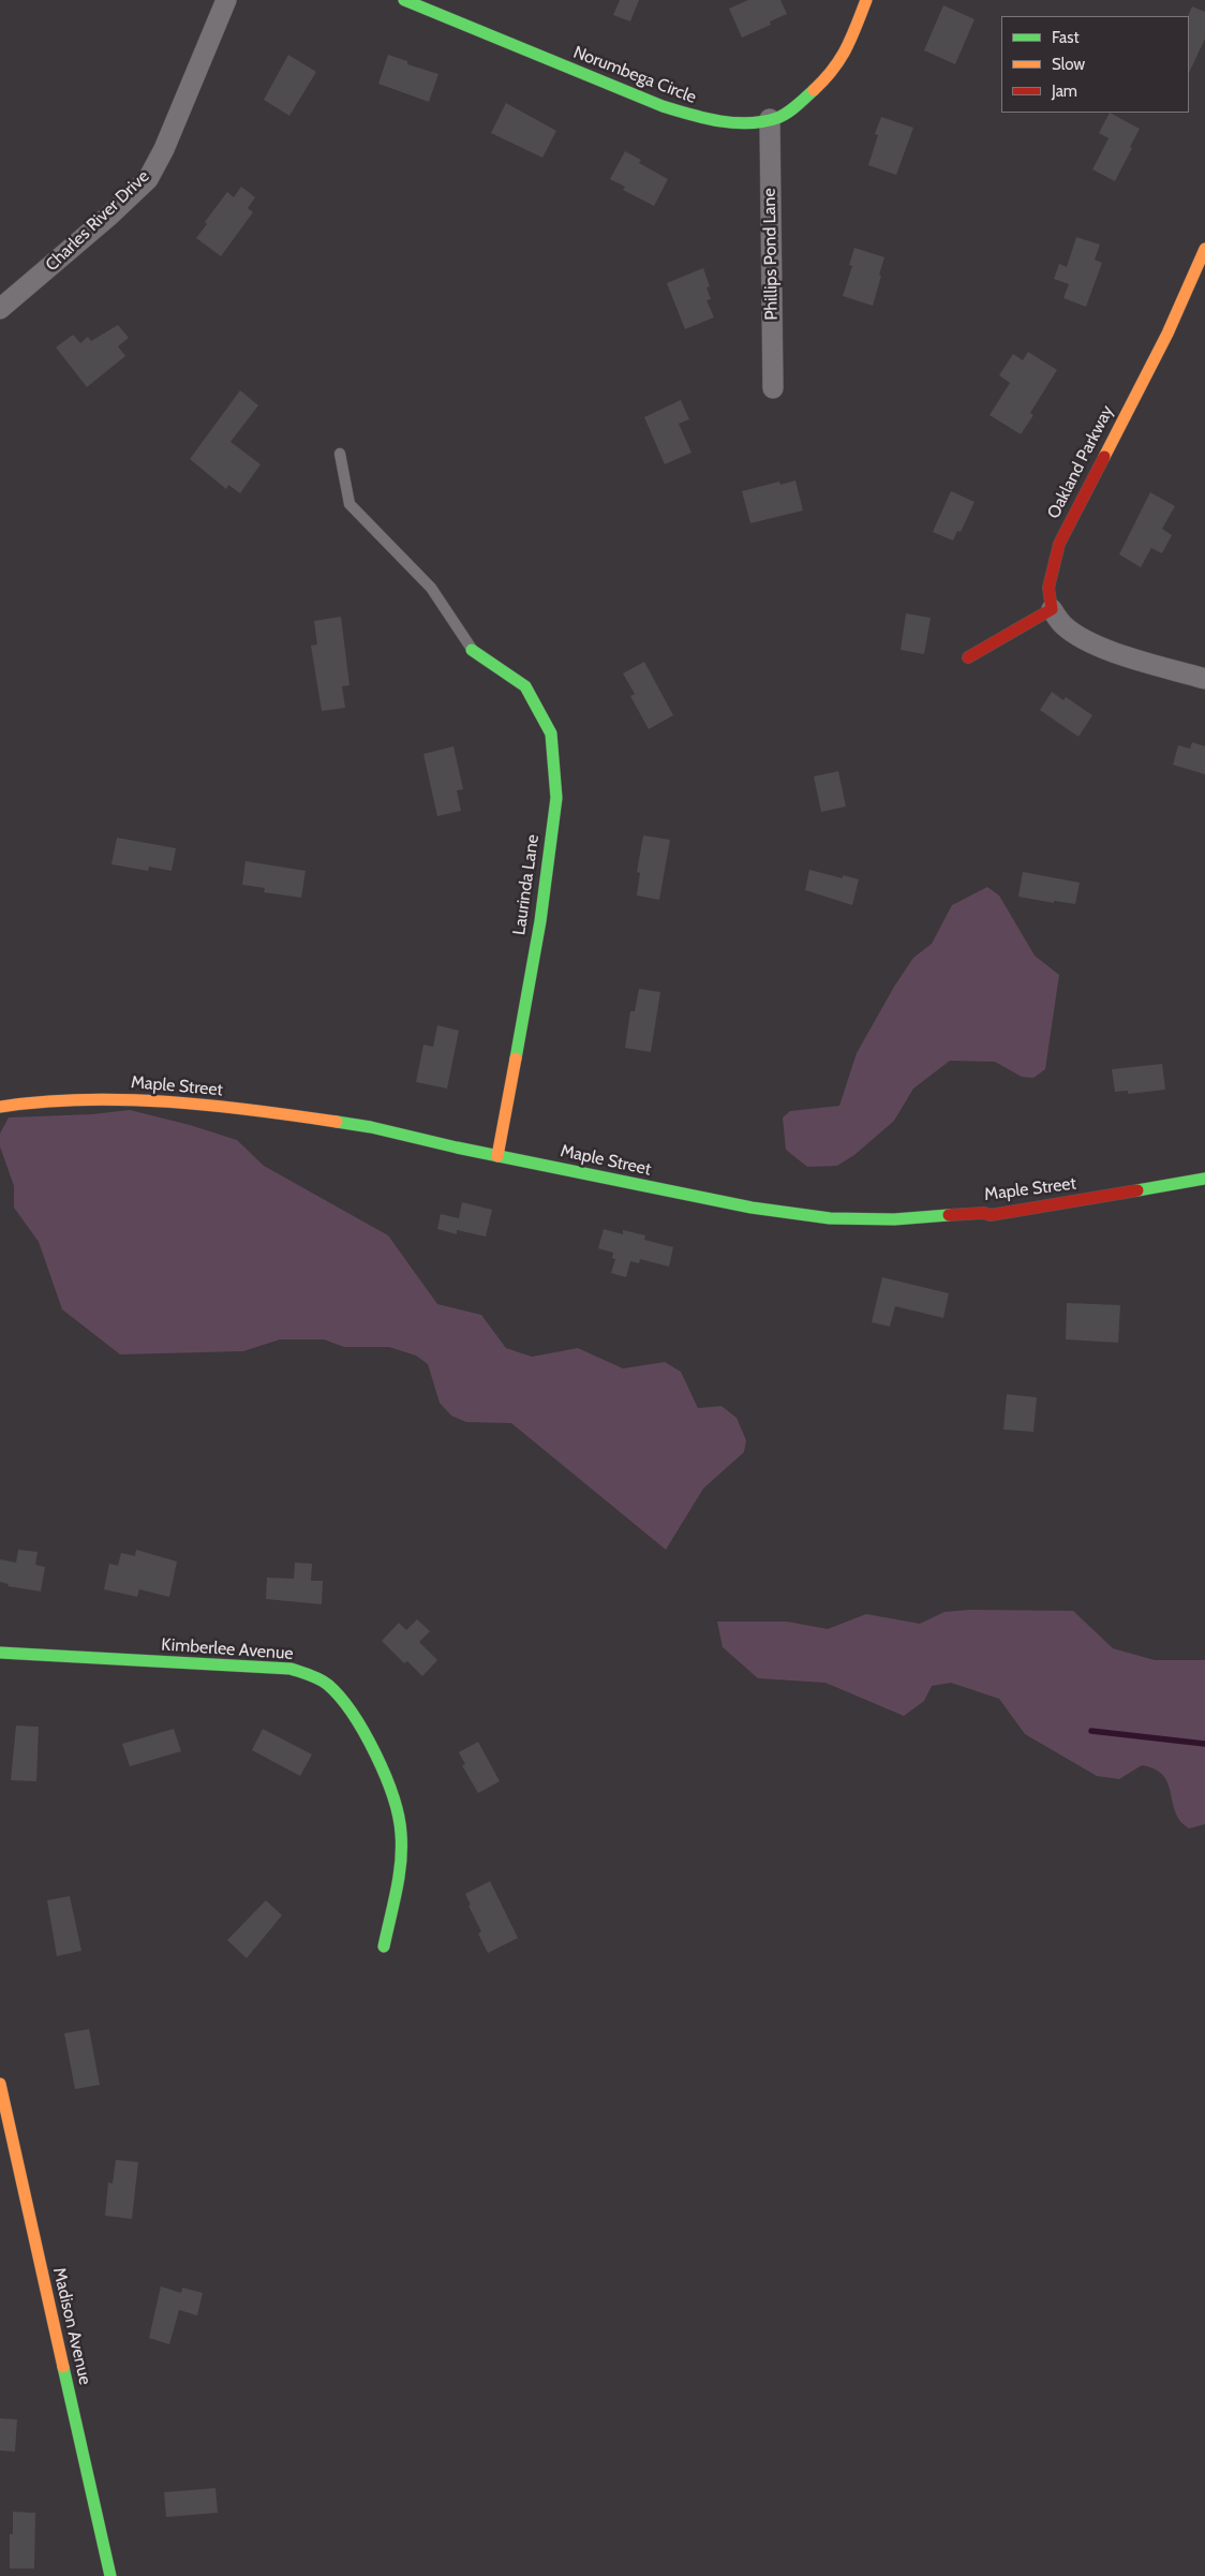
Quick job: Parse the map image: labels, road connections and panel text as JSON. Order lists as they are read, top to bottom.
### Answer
{
  "streets": {
    "street": [
      "Norumbega Circle",
      "Charles River Drive",
      "Phillips Pond Lane",
      "Oakland Parkway",
      "Laurinda Lane",
      "Maple Street",
      "Kimberlee Avenue",
      "Madison Avenue"
    ]
  },
  "crossings": [
    ["Norumbega Circle", "Phillips Pond Lane"],
    ["Laurinda Lane", "Maple Street"]
  ],
  "legend": ["Fast", "Slow", "Jam"]
}
